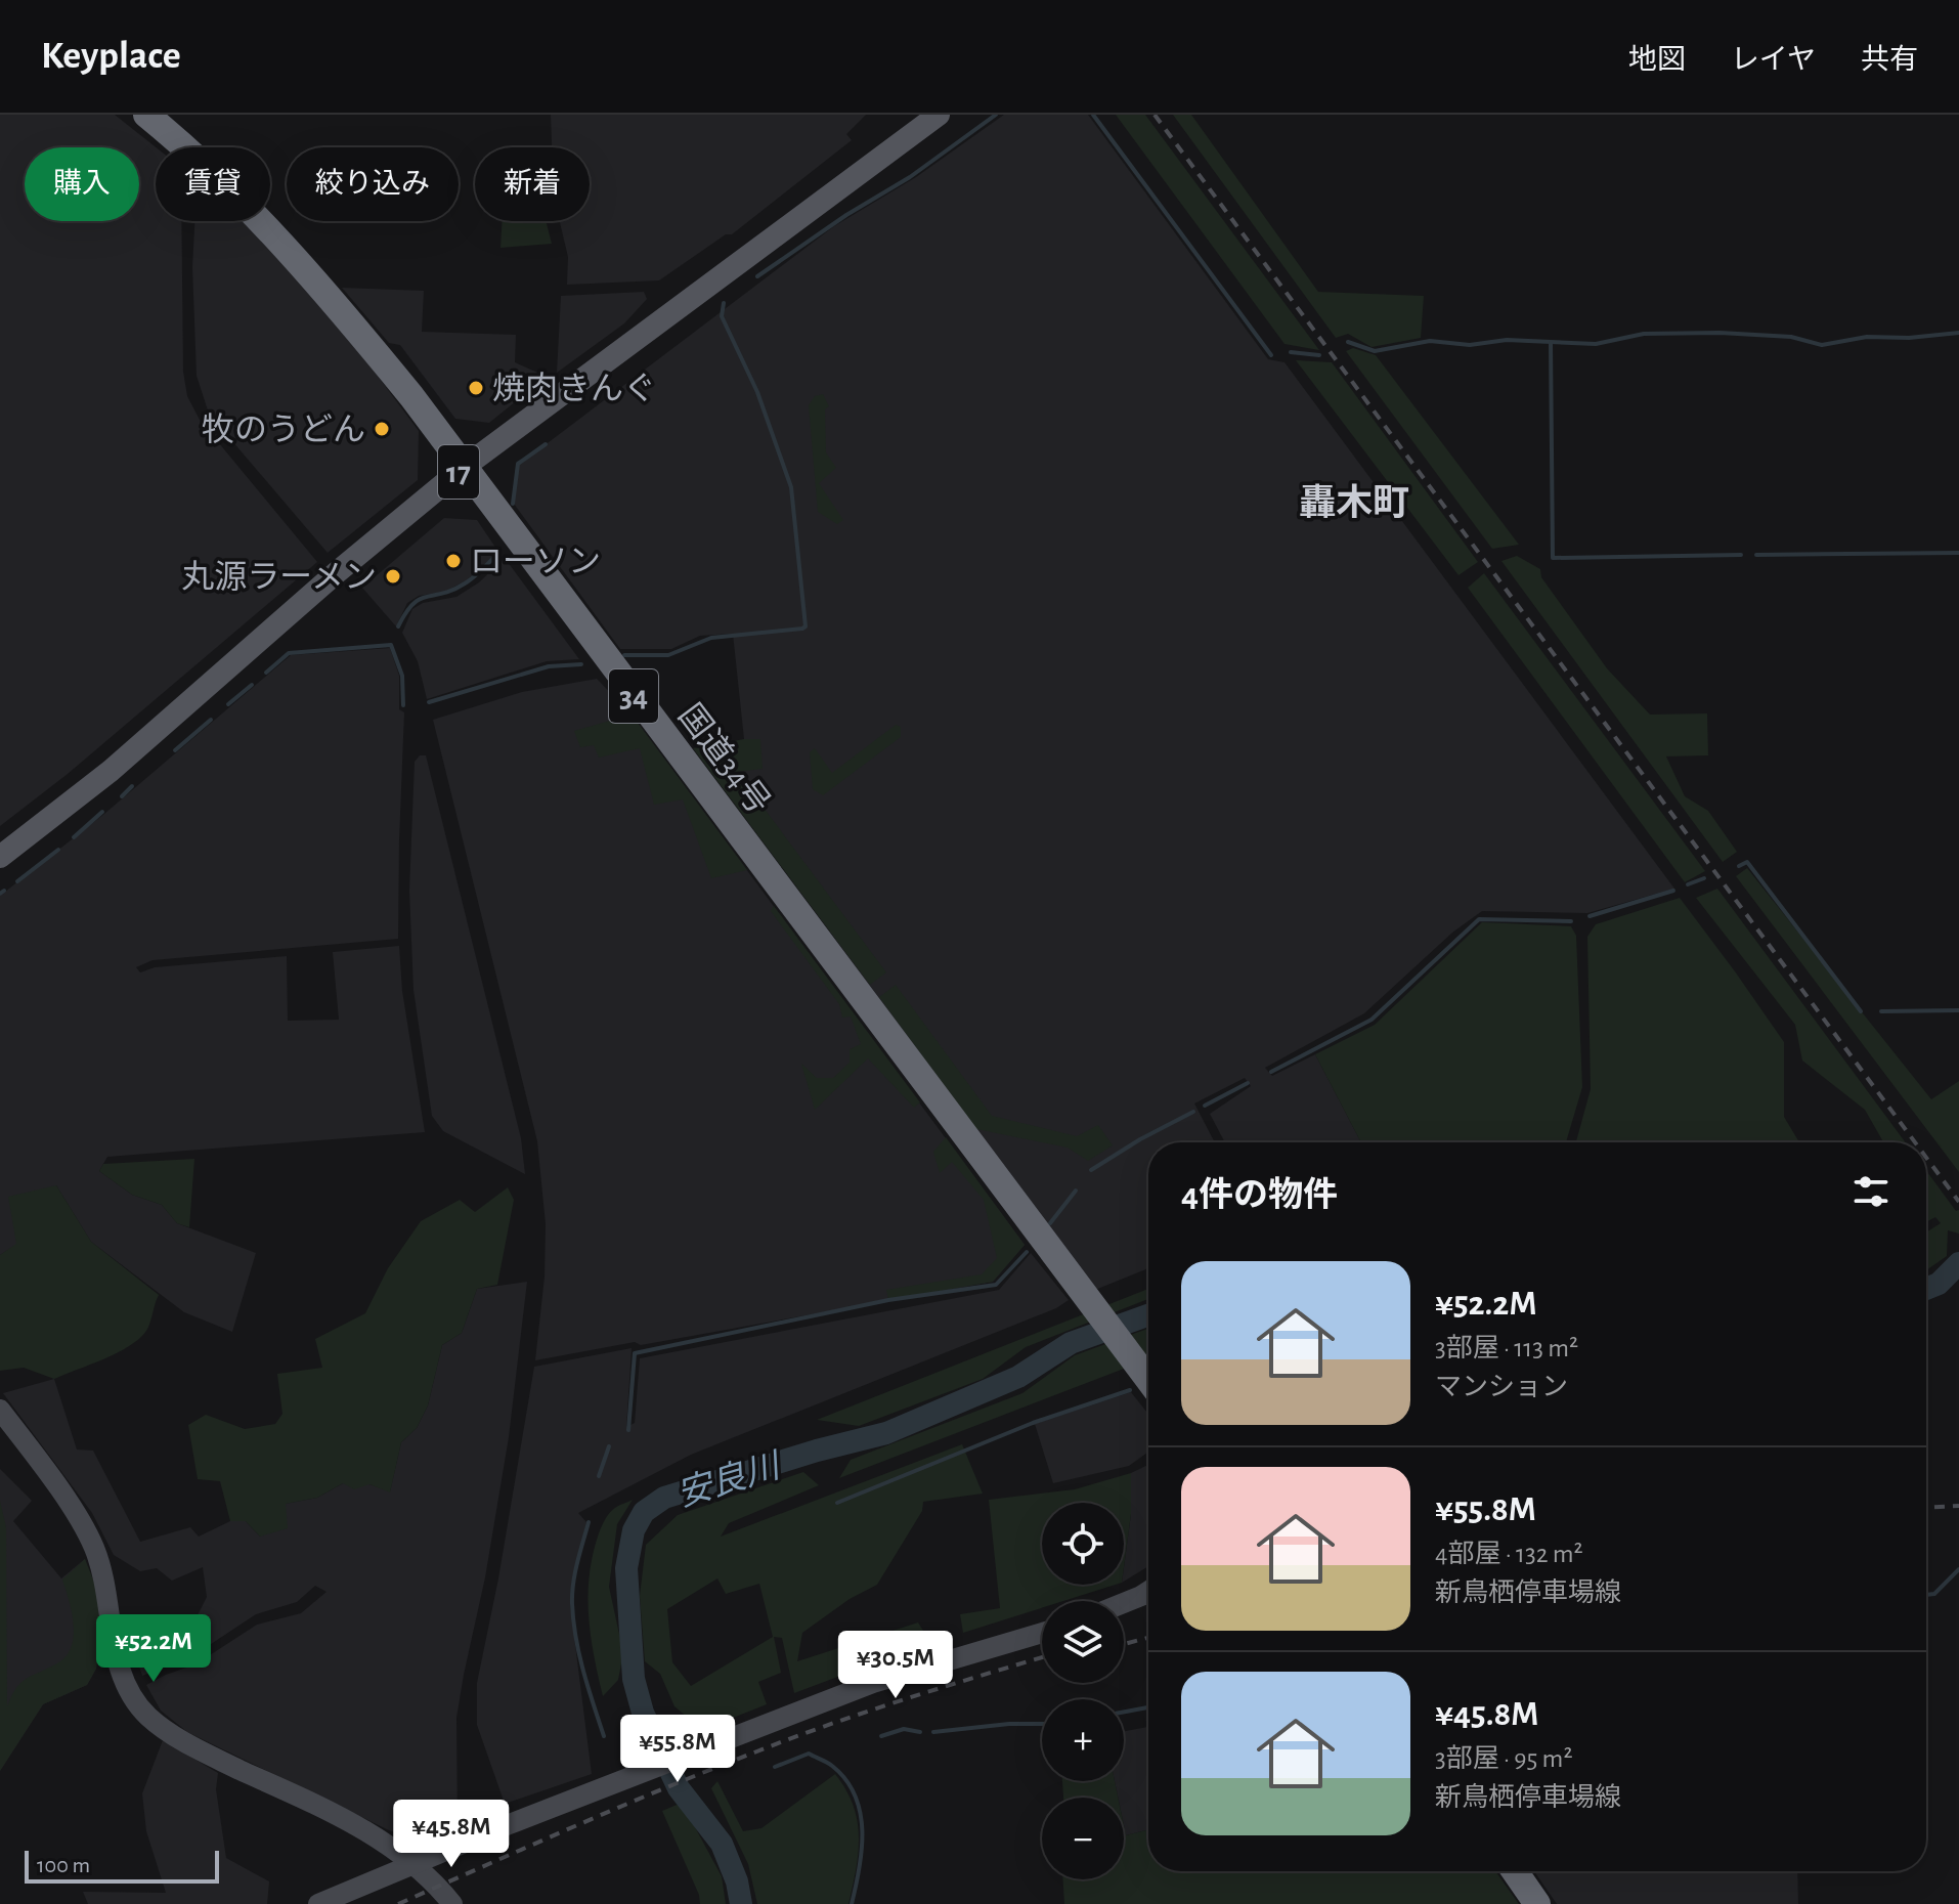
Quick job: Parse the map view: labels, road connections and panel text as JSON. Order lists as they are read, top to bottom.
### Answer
{
  "streets": {
    "highway": ["34", "国道34号"],
    "main road": ["17"]
  },
  "crossings": [
    ["17", "国道34号"]
  ],
  "districts": ["轟木町"],
  "water": ["安良川"],
  "places": [
    "焼肉きんぐ",
    "牧のうどん",
    "ローソン",
    "丸源ラーメン"
  ],
  "scale_bar": "100 m",
  "page": {
    "header": "Keyplace",
    "nav": ["地図", "レイヤ", "共有"],
    "chip": [
      "購入",
      "賃貸",
      "絞り込み",
      "新着"
    ],
    "heading": "4件の物件",
    "list": [
      {
        "name": "¥52.2M",
        "note": "3部屋 · 113 m² · マンション"
      },
      {
        "name": "¥55.8M",
        "note": "4部屋 · 132 m² · 新鳥栖停車場線"
      },
      {
        "name": "¥45.8M",
        "note": "3部屋 · 95 m² · 新鳥栖停車場線"
      }
    ],
    "map_buttons": ["+", "−"],
    "price": [
      "¥52.2M",
      "¥30.5M",
      "¥55.8M",
      "¥45.8M"
    ],
    "scale": "100 m"
  }
}
